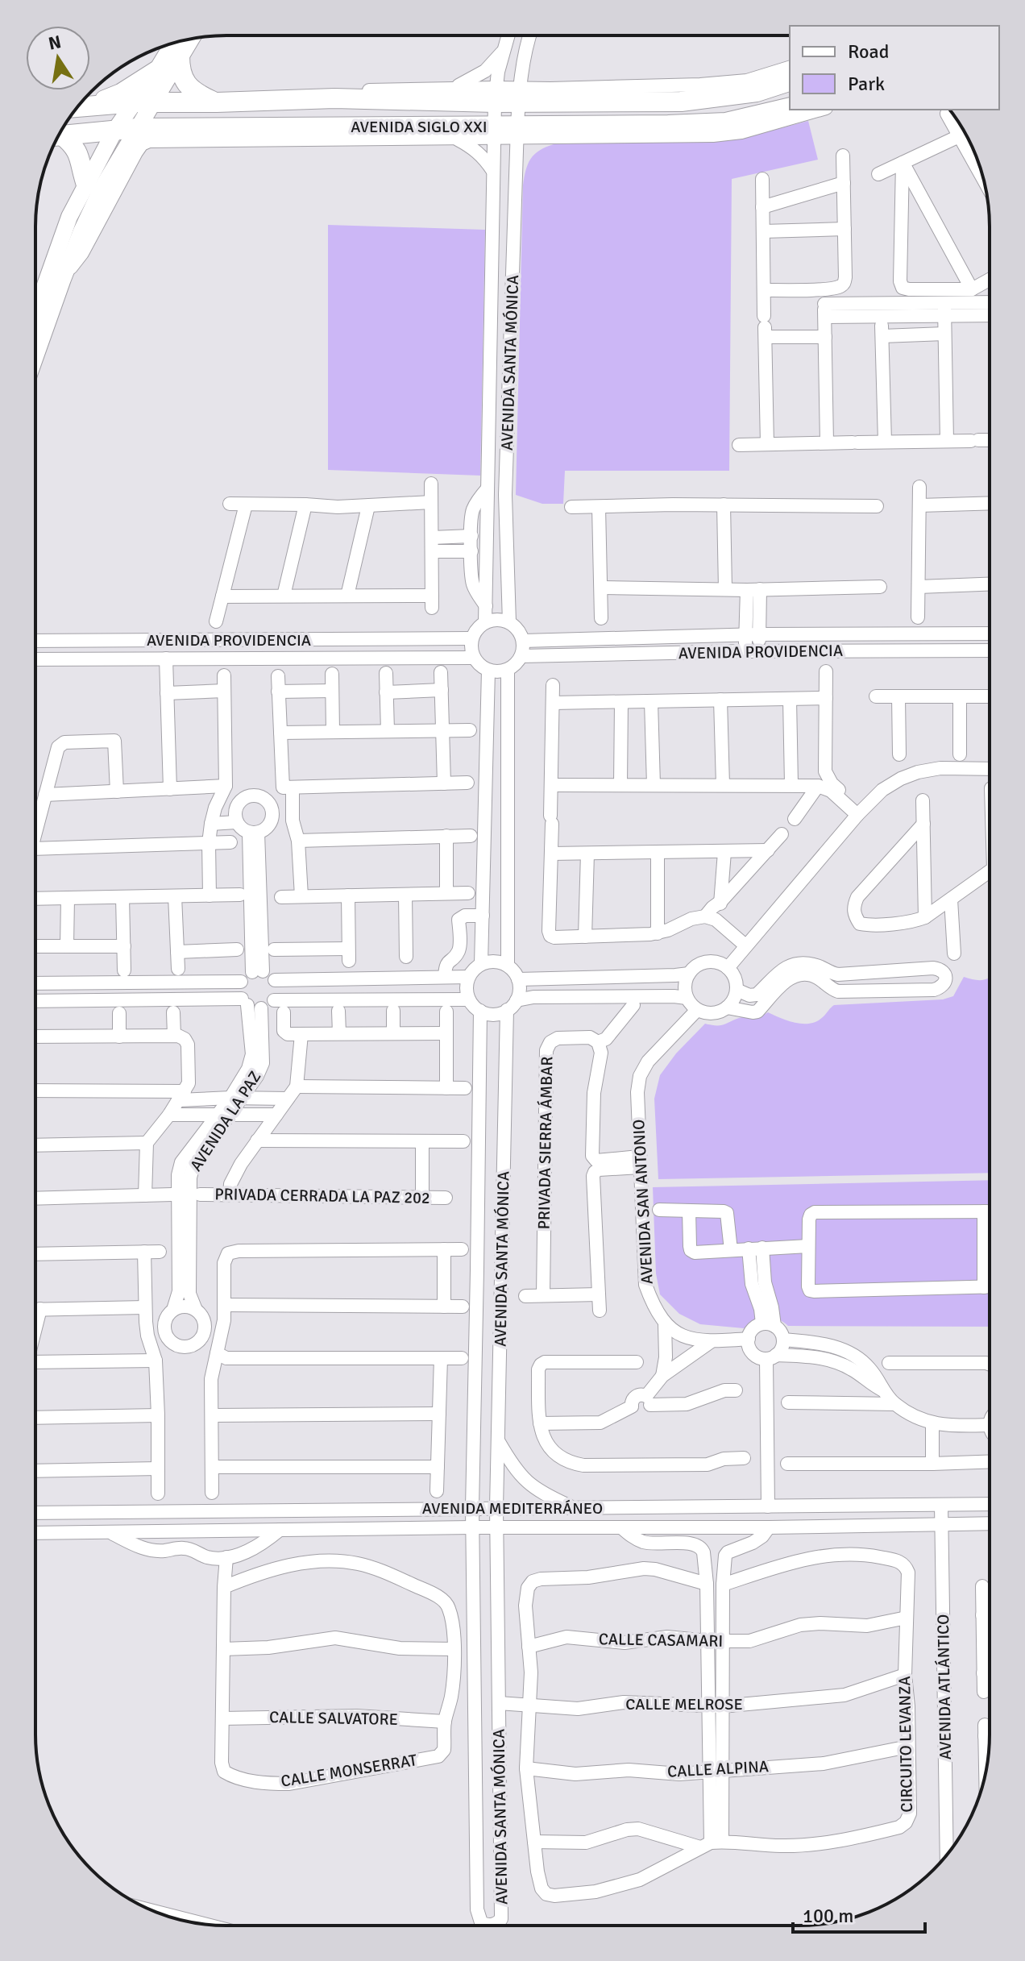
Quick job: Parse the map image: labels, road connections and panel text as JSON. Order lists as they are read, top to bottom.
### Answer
{
  "streets": {
    "highway": ["AVENIDA SIGLO XXI"],
    "street": [
      "AVENIDA SANTA MÓNICA",
      "AVENIDA PROVIDENCIA",
      "AVENIDA LA PAZ",
      "PRIVADA SIERRA ÁMBAR",
      "PRIVADA CERRADA LA PAZ 202",
      "AVENIDA SAN ANTONIO",
      "AVENIDA MEDITERRÁNEO",
      "CALLE CASAMARI",
      "AVENIDA ATLÁNTICO",
      "CALLE MELROSE",
      "CALLE SALVATORE",
      "CIRCUITO LEVANZA",
      "CALLE ALPINA",
      "CALLE MONSERRAT"
    ]
  },
  "crossings": [
    ["AVENIDA SIGLO XXI", "AVENIDA SANTA MÓNICA"],
    ["AVENIDA SANTA MÓNICA", "AVENIDA PROVIDENCIA"],
    ["AVENIDA SANTA MÓNICA", "AVENIDA MEDITERRÁNEO"],
    ["AVENIDA SANTA MÓNICA", "CALLE MELROSE"],
    ["AVENIDA MEDITERRÁNEO", "AVENIDA ATLÁNTICO"],
    ["CALLE CASAMARI", "CIRCUITO LEVANZA"],
    ["CALLE MELROSE", "CIRCUITO LEVANZA"],
    ["CALLE SALVATORE", "CALLE MONSERRAT"],
    ["CIRCUITO LEVANZA", "CALLE ALPINA"]
  ],
  "legend": ["Road", "Park"],
  "scale_bar": "100 m",
  "north": "top"
}
